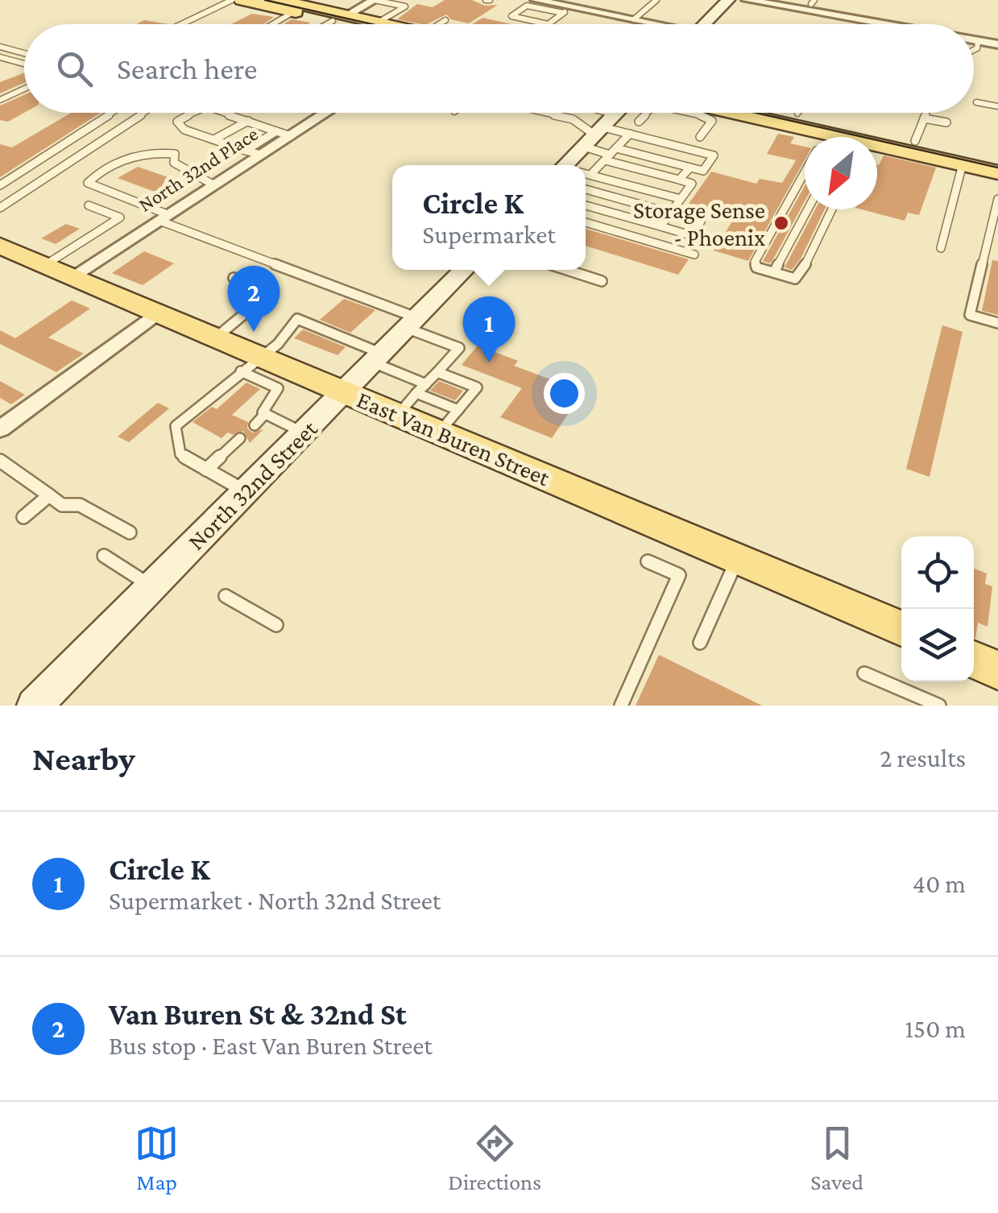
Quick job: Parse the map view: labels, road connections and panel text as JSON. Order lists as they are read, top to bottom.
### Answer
{
  "streets": {
    "main road": ["East Van Buren Street", "North 32nd Street"],
    "street": ["North 32nd Place"]
  },
  "crossings": [
    ["North 32nd Place", "East Van Buren Street"],
    ["East Van Buren Street", "North 32nd Street"]
  ],
  "places": ["Storage Sense - Phoenix"],
  "north": "bottom left",
  "page": {
    "search": "Search here",
    "popup": ["Circle K", "Supermarket"],
    "pins": ["2", "1"],
    "heading": ["Nearby", "2 results"],
    "list": [
      {
        "mark": "1",
        "name": "Circle K",
        "note": "Supermarket · North 32nd Street",
        "value": "40 m"
      },
      {
        "mark": "2",
        "name": "Van Buren St & 32nd St",
        "note": "Bus stop · East Van Buren Street",
        "value": "150 m"
      }
    ],
    "nav": ["Map", "Directions", "Saved"]
  }
}
